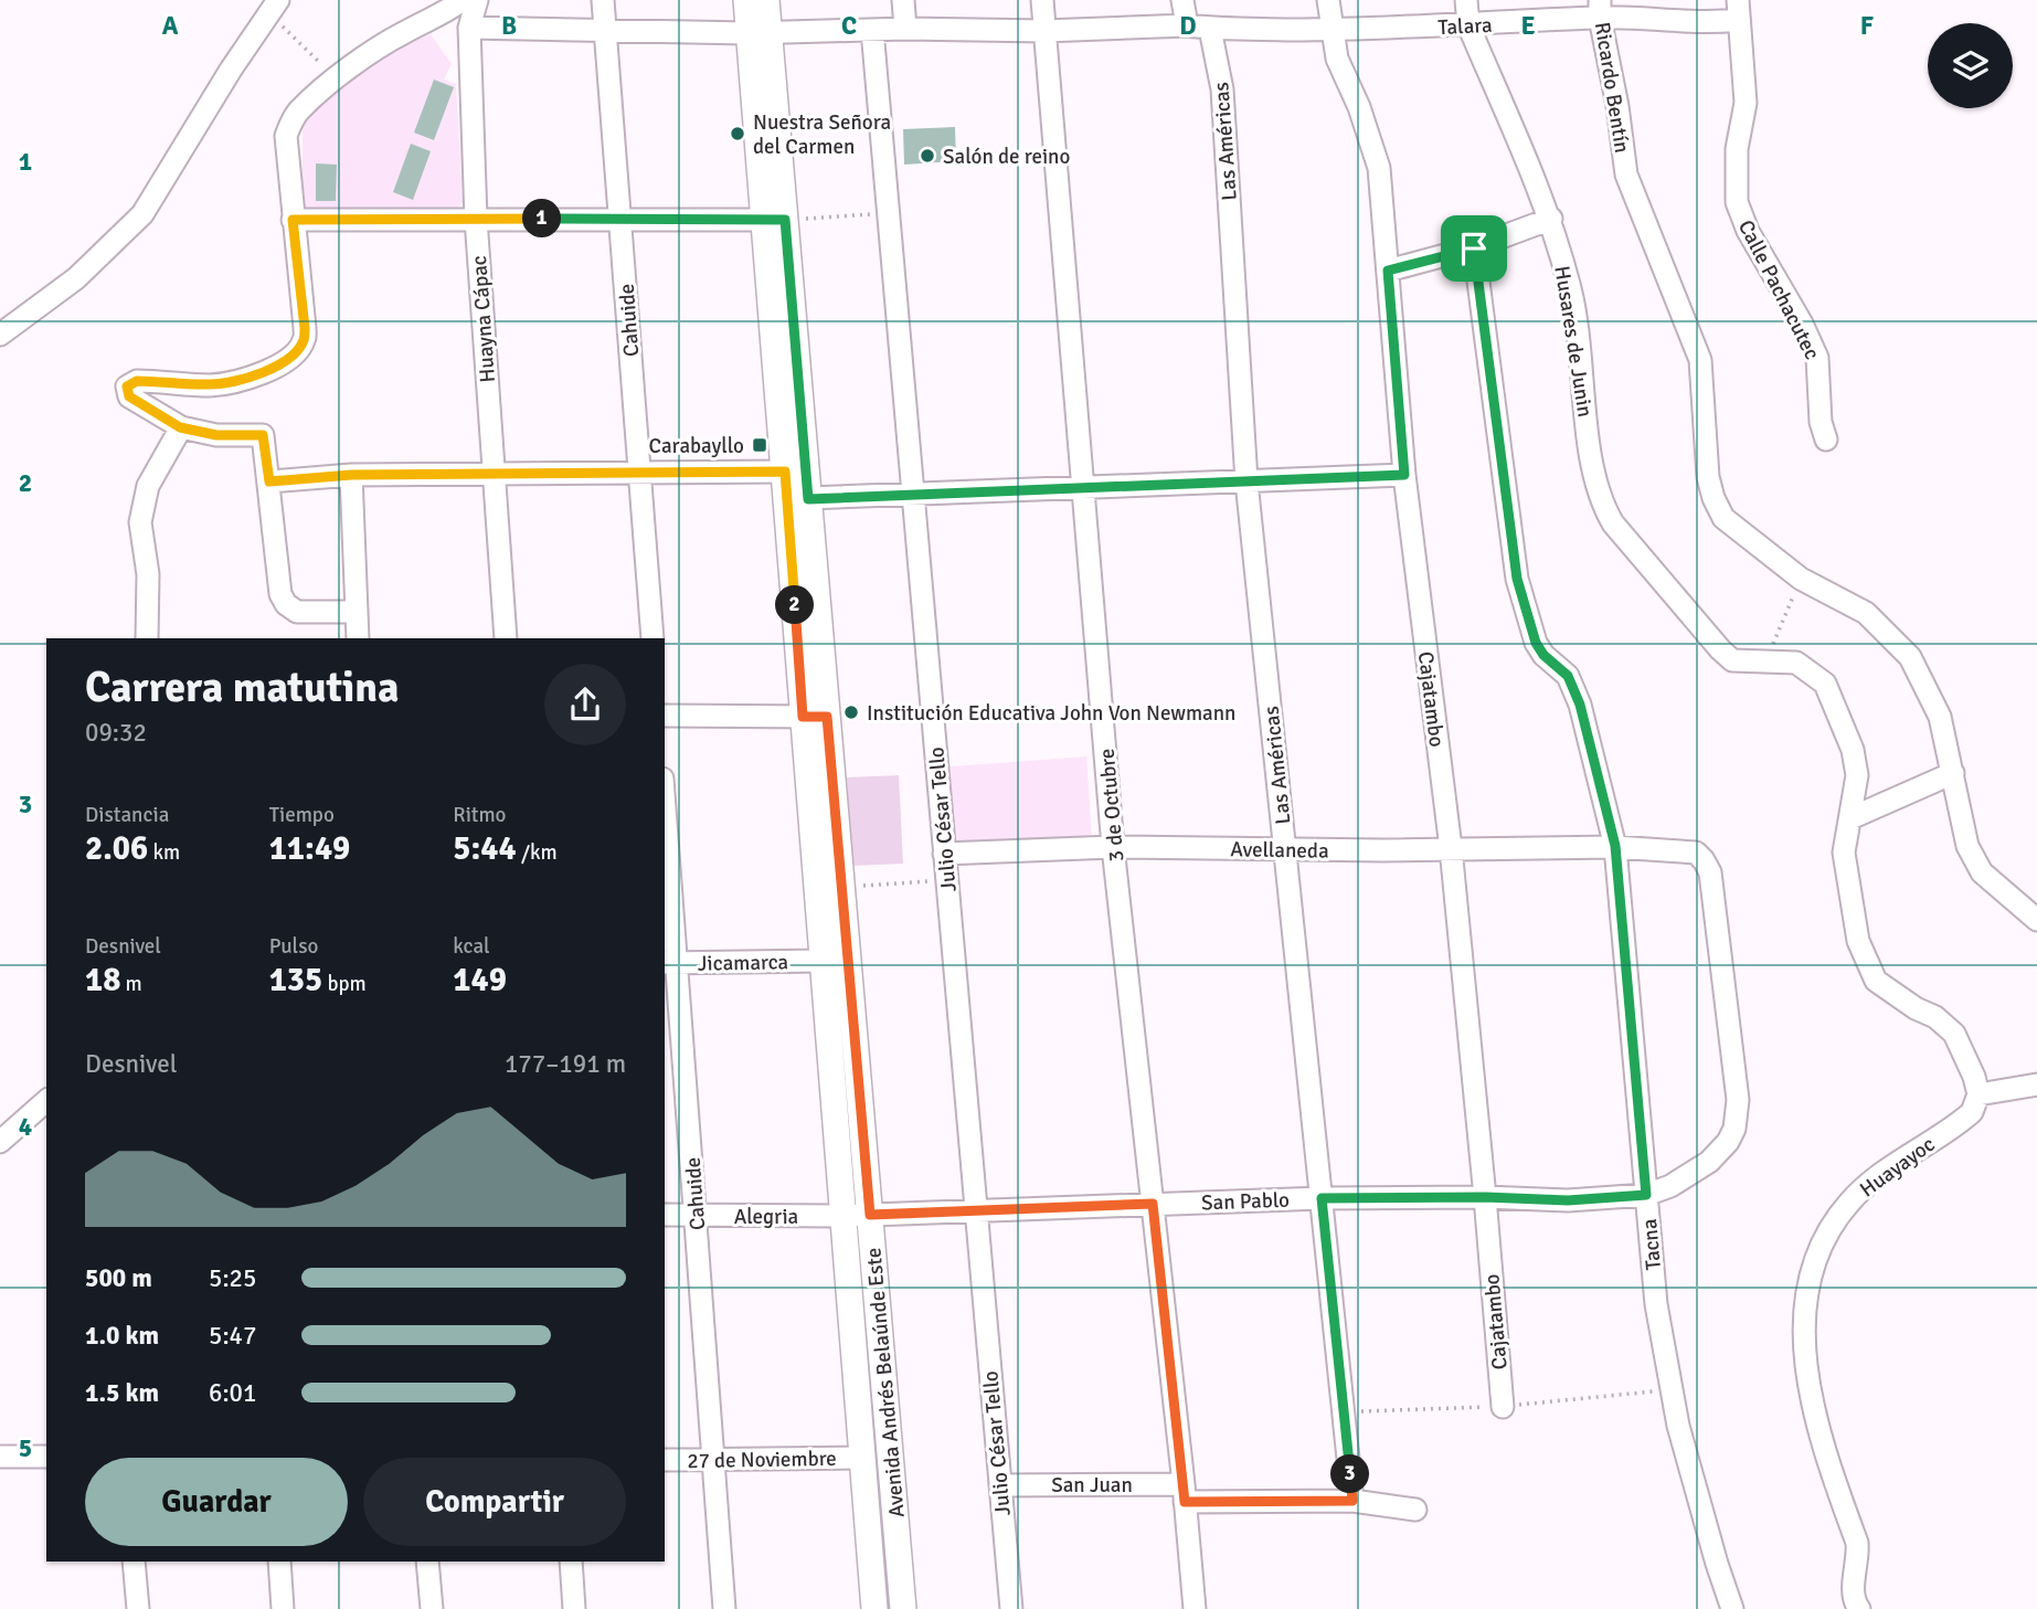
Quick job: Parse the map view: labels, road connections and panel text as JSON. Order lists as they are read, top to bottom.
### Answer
{
  "streets": {
    "street": [
      "Talara",
      "Ricardo Bentín",
      "Las Américas",
      "Calle Pachacutec",
      "Huayna Cápac",
      "Cahuide",
      "Husares de Junin",
      "Cajatambo",
      "3 de Octubre",
      "Julio César Tello",
      "Avellaneda",
      "Jicamarca",
      "Huayayoc",
      "San Pablo",
      "Alegria",
      "Tacna",
      "Avenida Andrés Belaúnde Este",
      "27 de Noviembre",
      "San Juan"
    ]
  },
  "crossings": [
    ["Talara", "Ricardo Bentín"],
    ["Talara", "Las Américas"],
    ["Talara", "Calle Pachacutec"],
    ["Talara", "Huayna Cápac"],
    ["Talara", "Cahuide"],
    ["Talara", "Husares de Junin"],
    ["Talara", "Cajatambo"],
    ["Talara", "3 de Octubre"],
    ["Talara", "Julio César Tello"],
    ["Talara", "Avenida Andrés Belaúnde Este"],
    ["Las Américas", "Avellaneda"],
    ["Las Américas", "San Pablo"],
    ["Las Américas", "San Juan"],
    ["Cahuide", "Jicamarca"],
    ["Cahuide", "Alegria"],
    ["Cahuide", "27 de Noviembre"],
    ["Cajatambo", "Avellaneda"],
    ["Cajatambo", "San Pablo"],
    ["3 de Octubre", "Avellaneda"],
    ["3 de Octubre", "San Pablo"],
    ["3 de Octubre", "San Juan"],
    ["Julio César Tello", "Avellaneda"],
    ["Julio César Tello", "San Pablo"],
    ["Julio César Tello", "San Juan"],
    ["Avellaneda", "San Pablo"],
    ["Avellaneda", "Tacna"],
    ["Jicamarca", "Avenida Andrés Belaúnde Este"],
    ["San Pablo", "Alegria"],
    ["San Pablo", "Tacna"],
    ["San Pablo", "Avenida Andrés Belaúnde Este"],
    ["Alegria", "Avenida Andrés Belaúnde Este"],
    ["Avenida Andrés Belaúnde Este", "27 de Noviembre"]
  ],
  "places": {
    "other": ["Nuestra Señora del Carmen", "Salón de reino", "Institución Educativa John Von Newmann"],
    "transit": ["Carabayllo"]
  },
  "page": {
    "pins": ["1", "2", "3"],
    "heading": ["Carrera matutina", "09:32"],
    "stats": [
      ["Distancia", "2.06 km"],
      ["Tiempo", "11:49"],
      ["Ritmo", "5:44 /km"],
      ["Desnivel", "18 m"],
      ["Pulso", "135 bpm"],
      ["kcal", "149"]
    ],
    "chart": ["Desnivel", "177–191 m"],
    "list": [
      {
        "name": "500 m",
        "note": "5:25"
      },
      {
        "name": "1.0 km",
        "note": "5:47"
      },
      {
        "name": "1.5 km",
        "note": "6:01"
      }
    ],
    "buttons": ["Guardar", "Compartir"]
  },
  "grid": {
    "columns": [
      "A",
      "B",
      "C",
      "D",
      "E",
      "F"
    ],
    "rows": [
      "1",
      "2",
      "3",
      "4",
      "5"
    ]
  }
}
